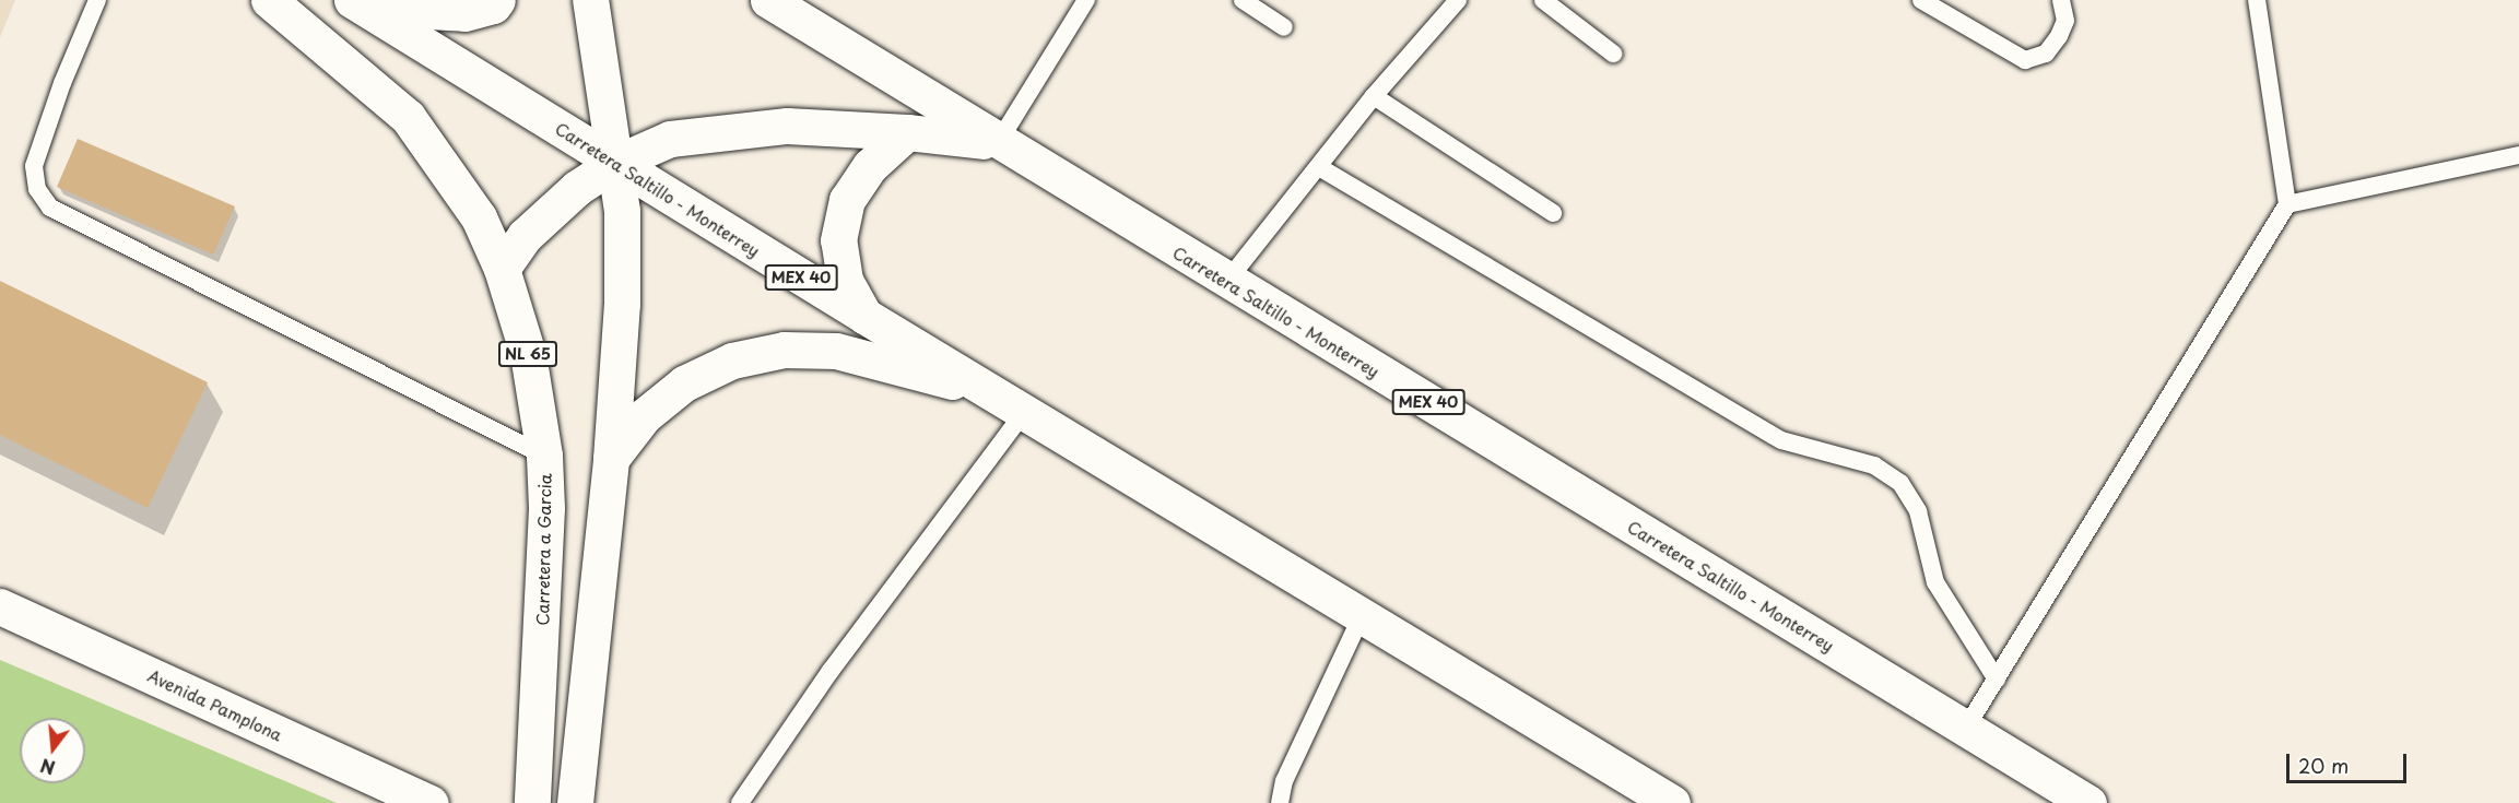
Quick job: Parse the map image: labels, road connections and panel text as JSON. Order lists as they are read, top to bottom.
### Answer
{
  "streets": {
    "main road": [
      "Carretera Saltillo - Monterrey",
      "MEX 40",
      "NL 65",
      "Carretera a Garcia",
      "Avenida Pamplona"
    ]
  },
  "scale_bar": "20 m",
  "north": "bottom"
}
